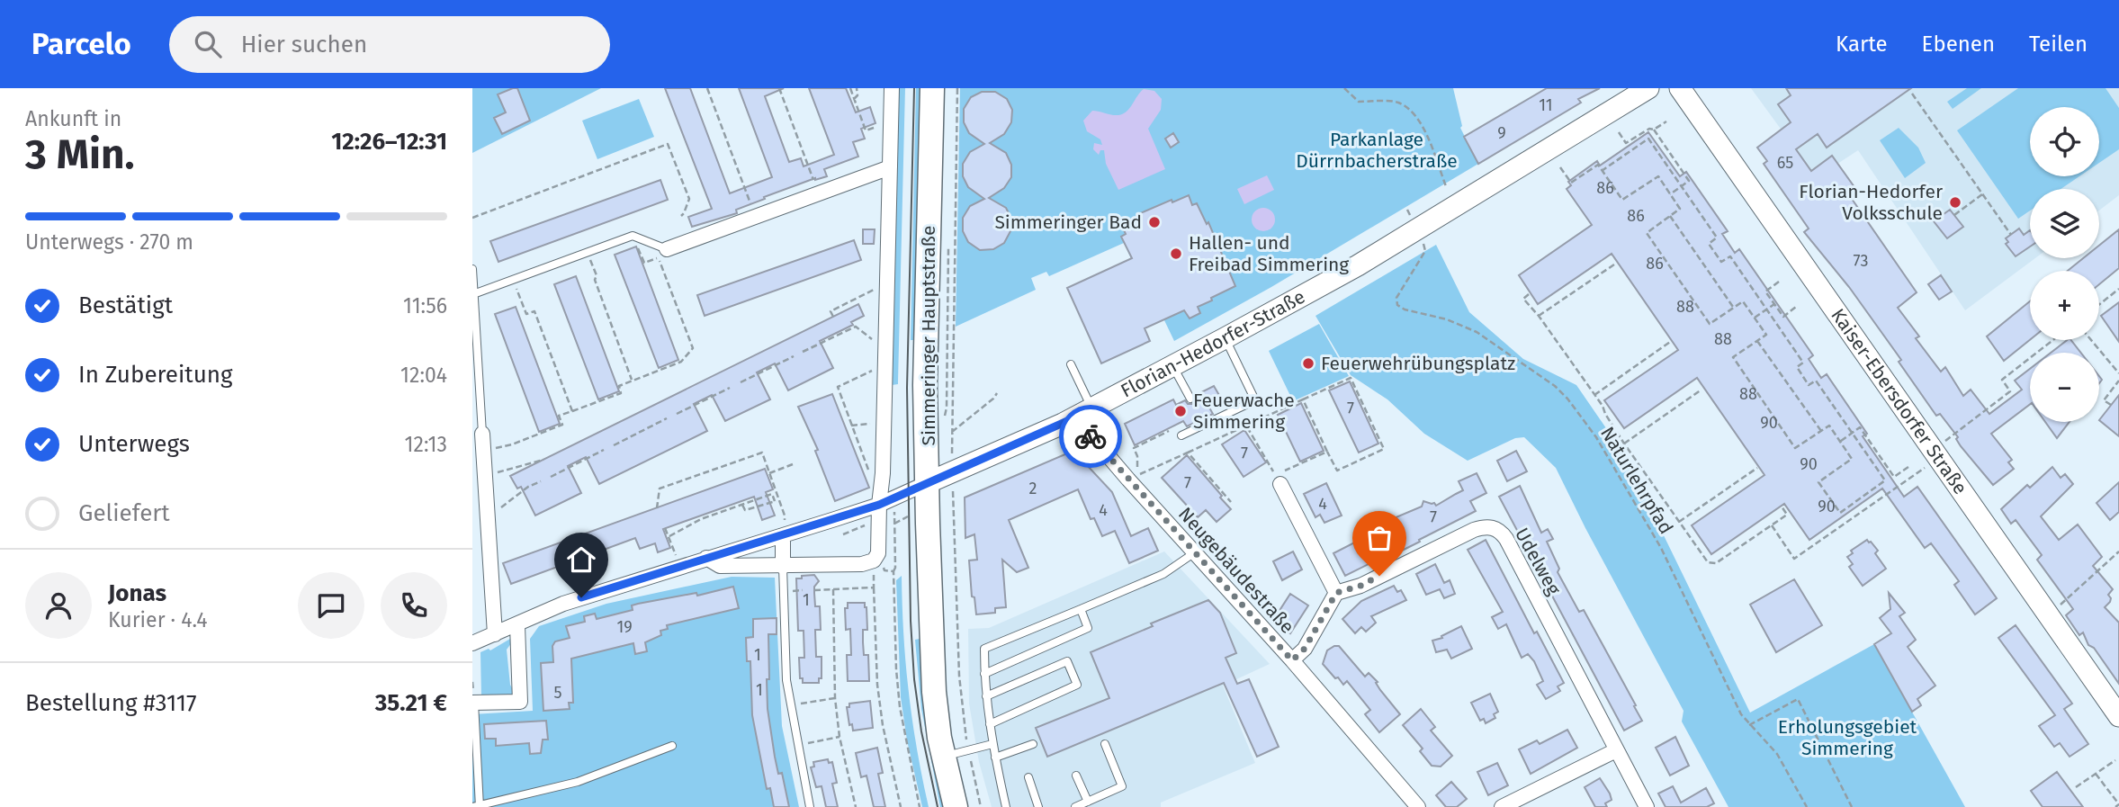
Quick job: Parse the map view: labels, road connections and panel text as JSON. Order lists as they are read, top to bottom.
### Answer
{
  "streets": {
    "main road": ["Simmeringer Hauptstraße", "Florian-Hedorfer-Straße", "Kaiser-Ebersdorfer Straße"],
    "street": ["Udelweg", "Neugebäudestraße"],
    "path": ["Naturlehrpfad"]
  },
  "crossings": [
    ["Simmeringer Hauptstraße", "Florian-Hedorfer-Straße"],
    ["Florian-Hedorfer-Straße", "Neugebäudestraße"]
  ],
  "parks": ["Parkanlage Dürrnbacherstraße", "Erholungsgebiet Simmering"],
  "places": [
    "Florian-Hedorfer Volksschule",
    "Simmeringer Bad",
    "Hallen- und Freibad Simmering",
    "Feuerwehrübungsplatz",
    "Feuerwache Simmering"
  ],
  "house_numbers": [
    "11",
    "9",
    "65",
    "86",
    "86",
    "73",
    "86",
    "88",
    "88",
    "88",
    "7",
    "90",
    "7",
    "90",
    "7",
    "2",
    "4",
    "90",
    "4",
    "7",
    "1",
    "19",
    "1",
    "1",
    "5"
  ],
  "page": {
    "header": "Parcelo",
    "search": "Hier suchen",
    "nav": ["Karte", "Ebenen", "Teilen"],
    "heading": ["3 Min.", "Ankunft in", "12:26–12:31"],
    "panel": [
      "Jonas",
      "Kurier · 4.4",
      "Bestellung #3117",
      "35.21 €"
    ],
    "map_buttons": ["+", "−"],
    "bar": "Unterwegs · 270 m",
    "list": [
      ["Bestätigt", "11:56"],
      ["In Zubereitung", "12:04"],
      ["Unterwegs", "12:13"],
      "Geliefert"
    ]
  }
}
